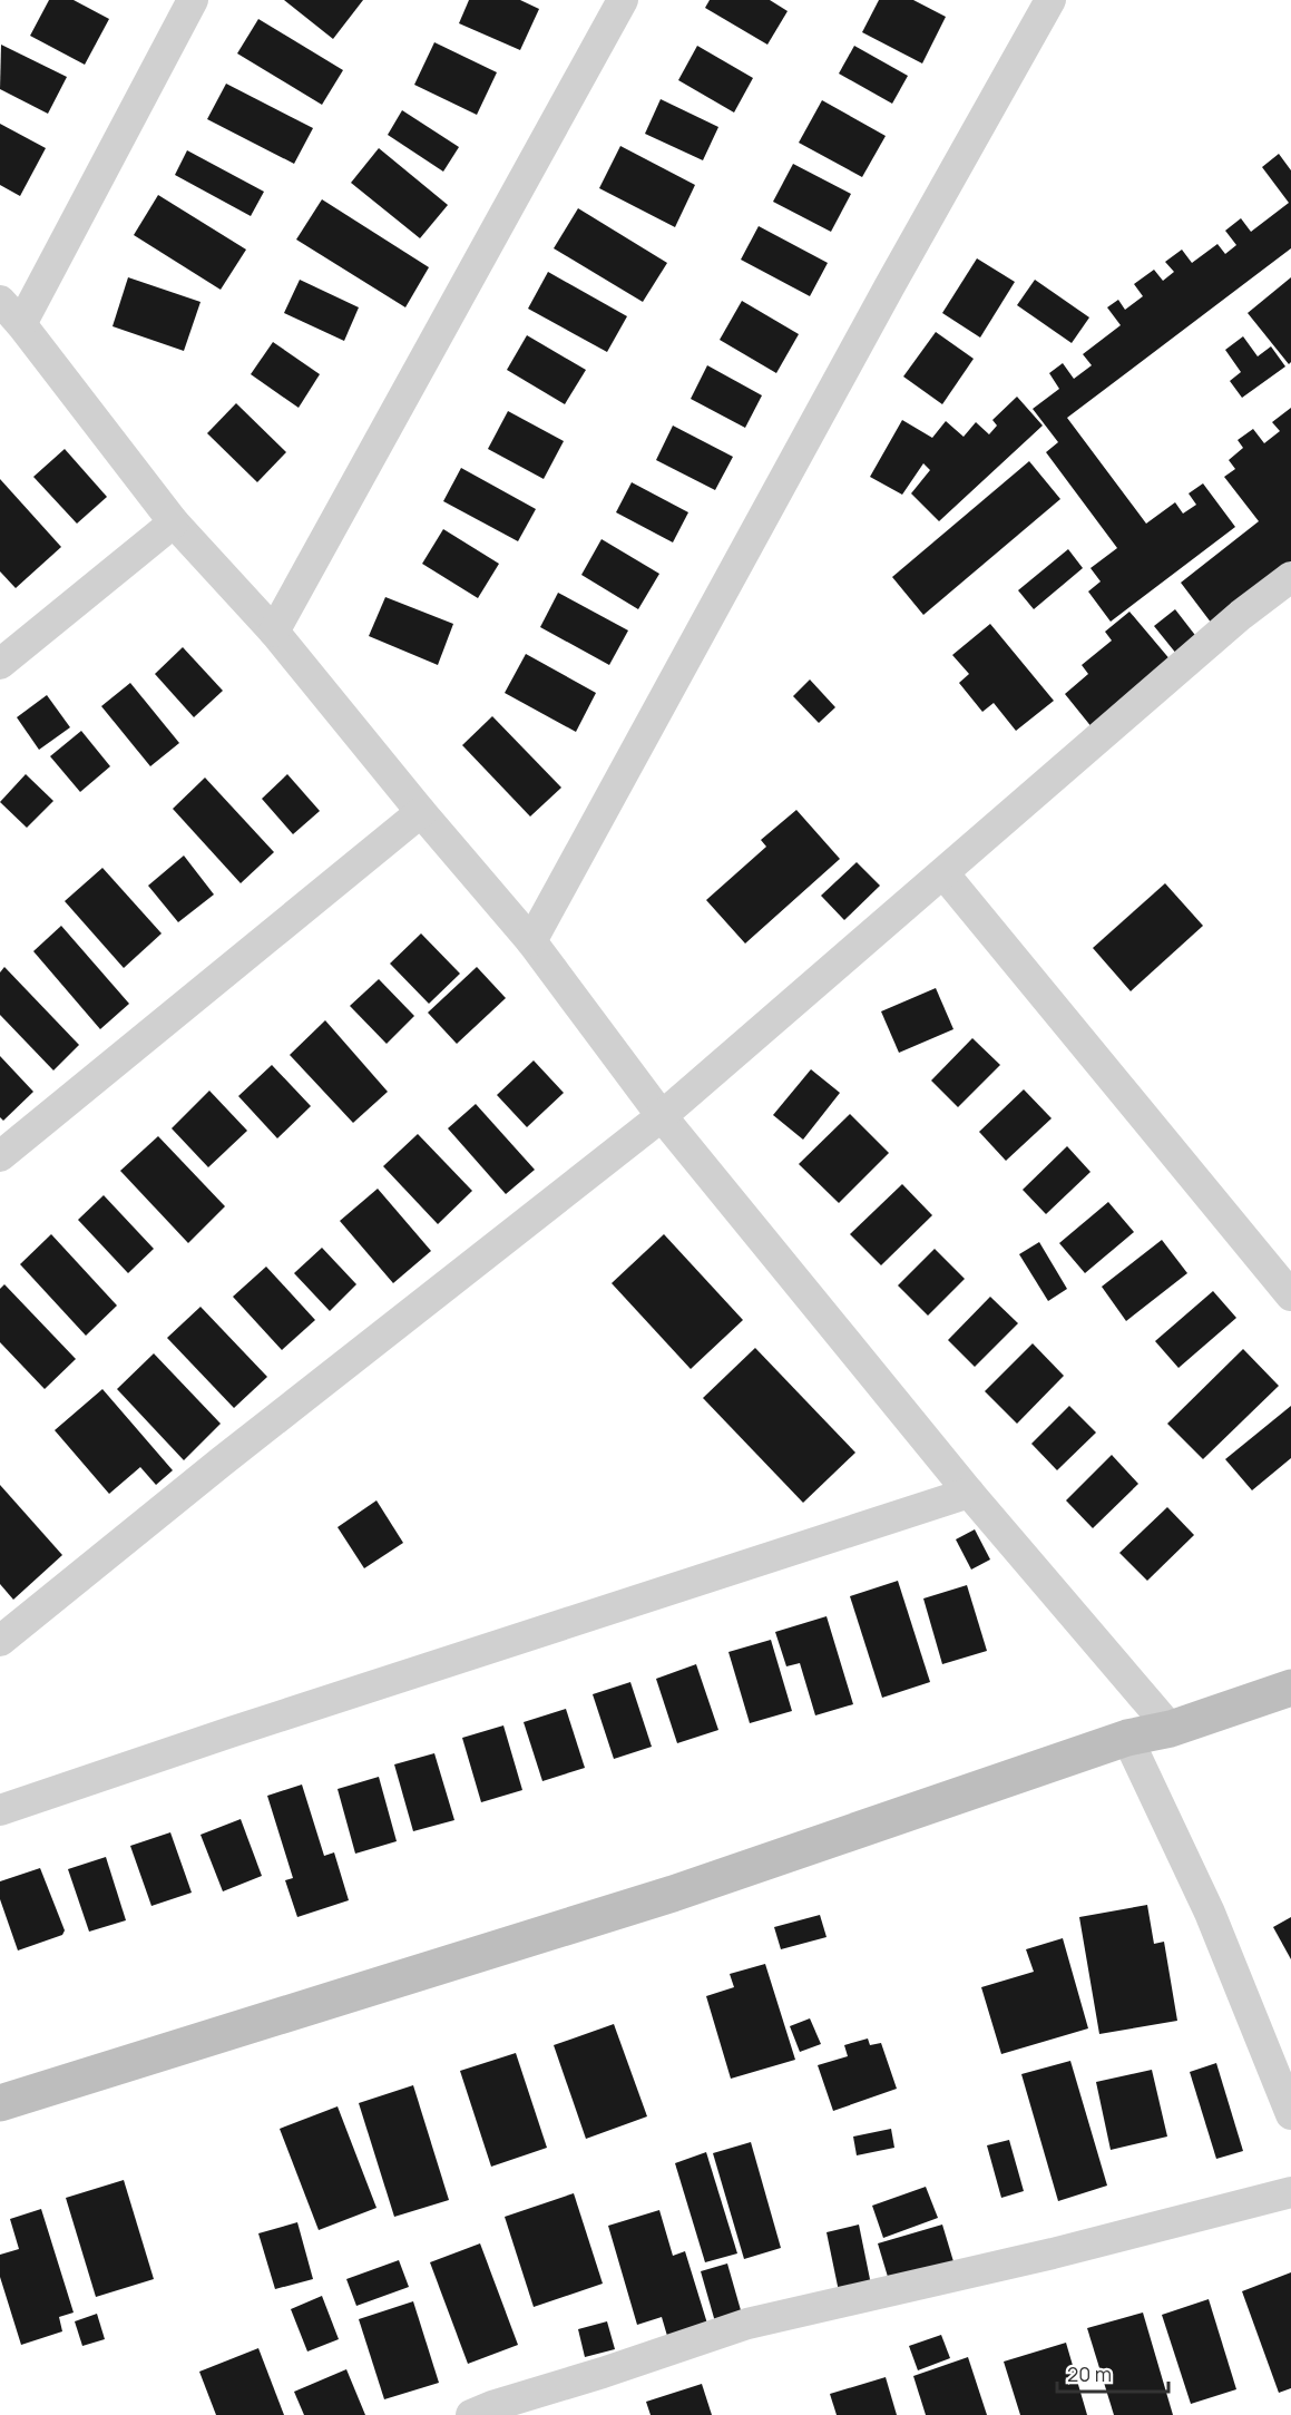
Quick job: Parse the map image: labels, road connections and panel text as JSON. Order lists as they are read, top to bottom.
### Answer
{
  "scale_bar": "20 m"
}
